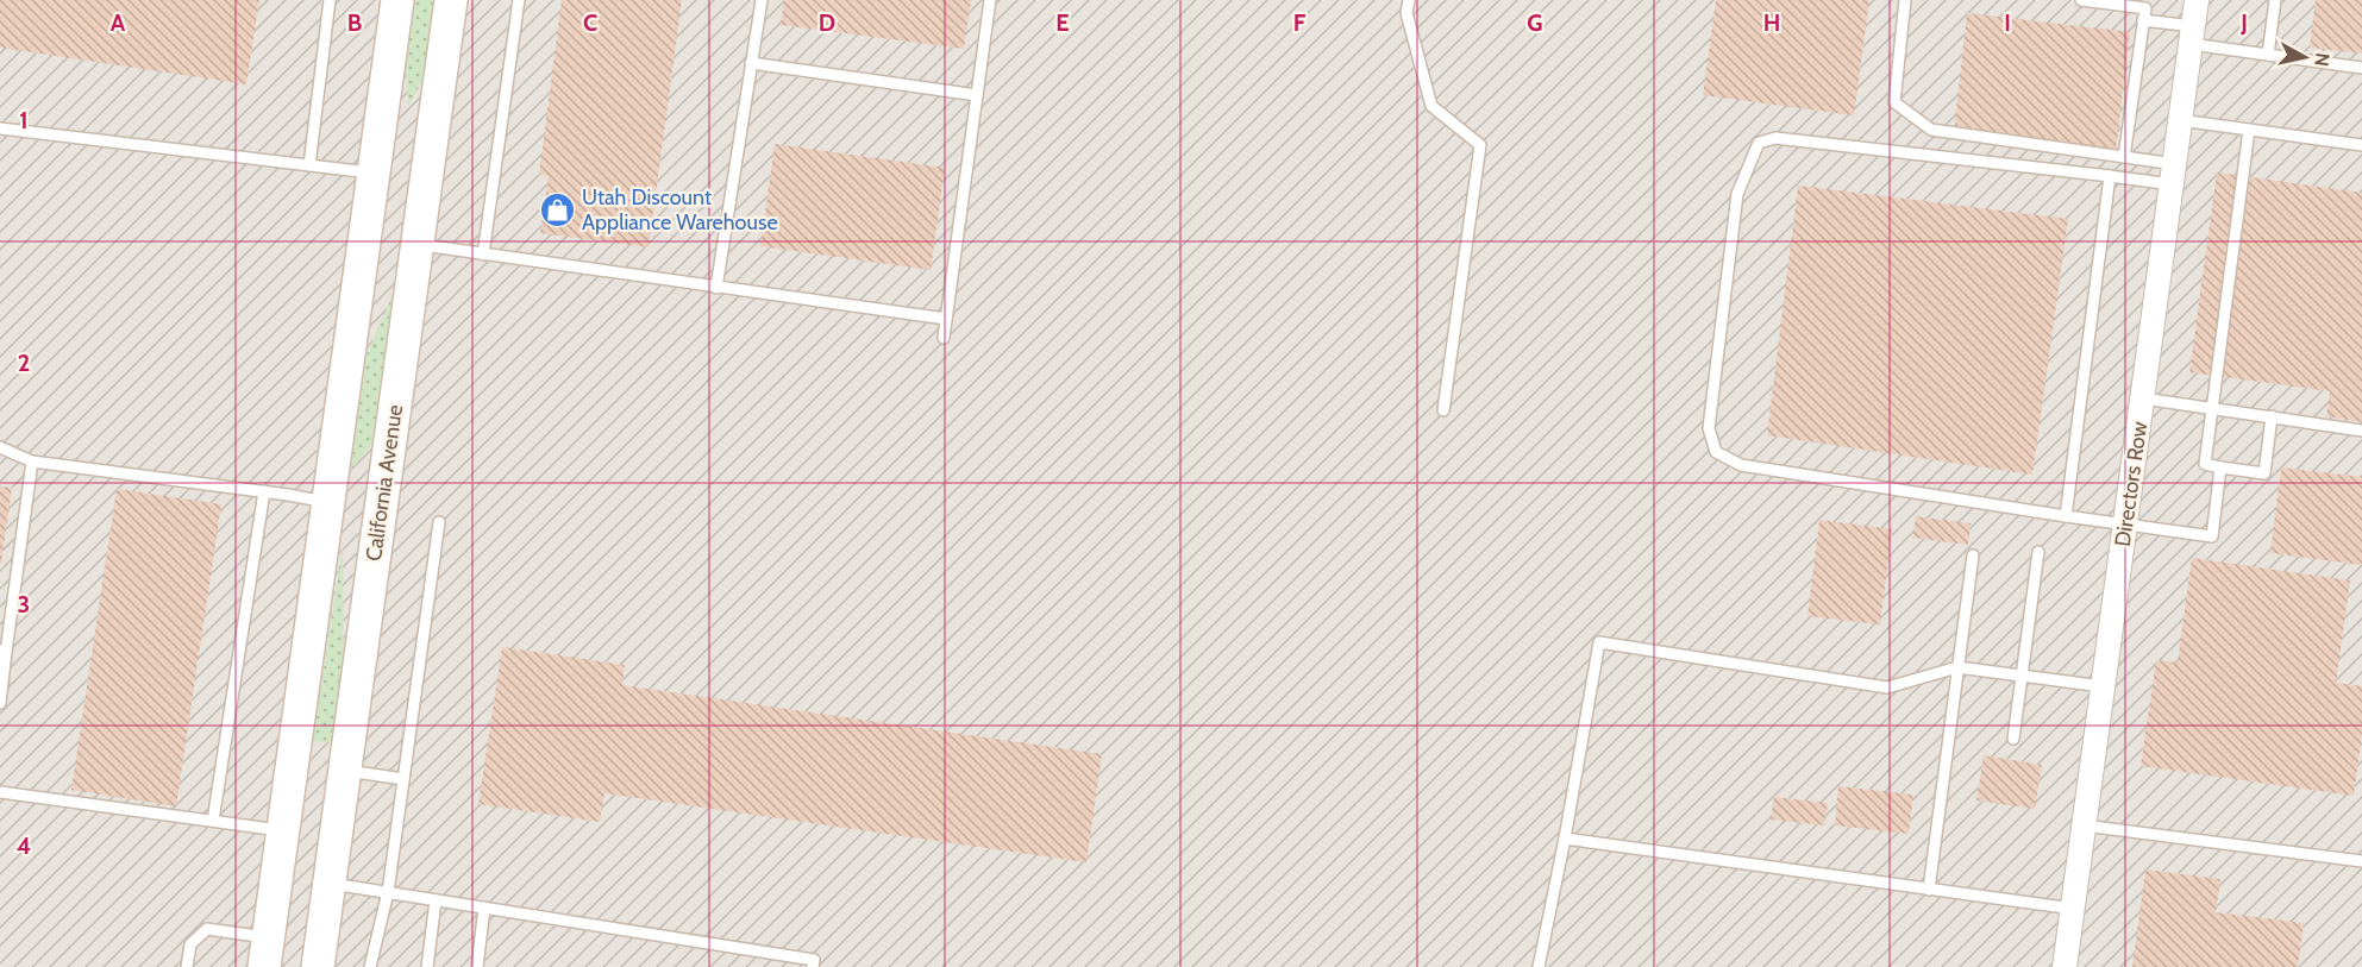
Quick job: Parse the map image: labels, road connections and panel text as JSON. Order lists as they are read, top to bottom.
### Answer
{
  "streets": {
    "main road": ["California Avenue"],
    "street": ["Directors Row"]
  },
  "places": {
    "shop": ["Utah Discount Appliance Warehouse"]
  },
  "north": "right",
  "grid": {
    "columns": [
      "A",
      "B",
      "C",
      "D",
      "E",
      "F",
      "G",
      "H",
      "I",
      "J"
    ],
    "rows": [
      "1",
      "2",
      "3",
      "4"
    ]
  }
}
